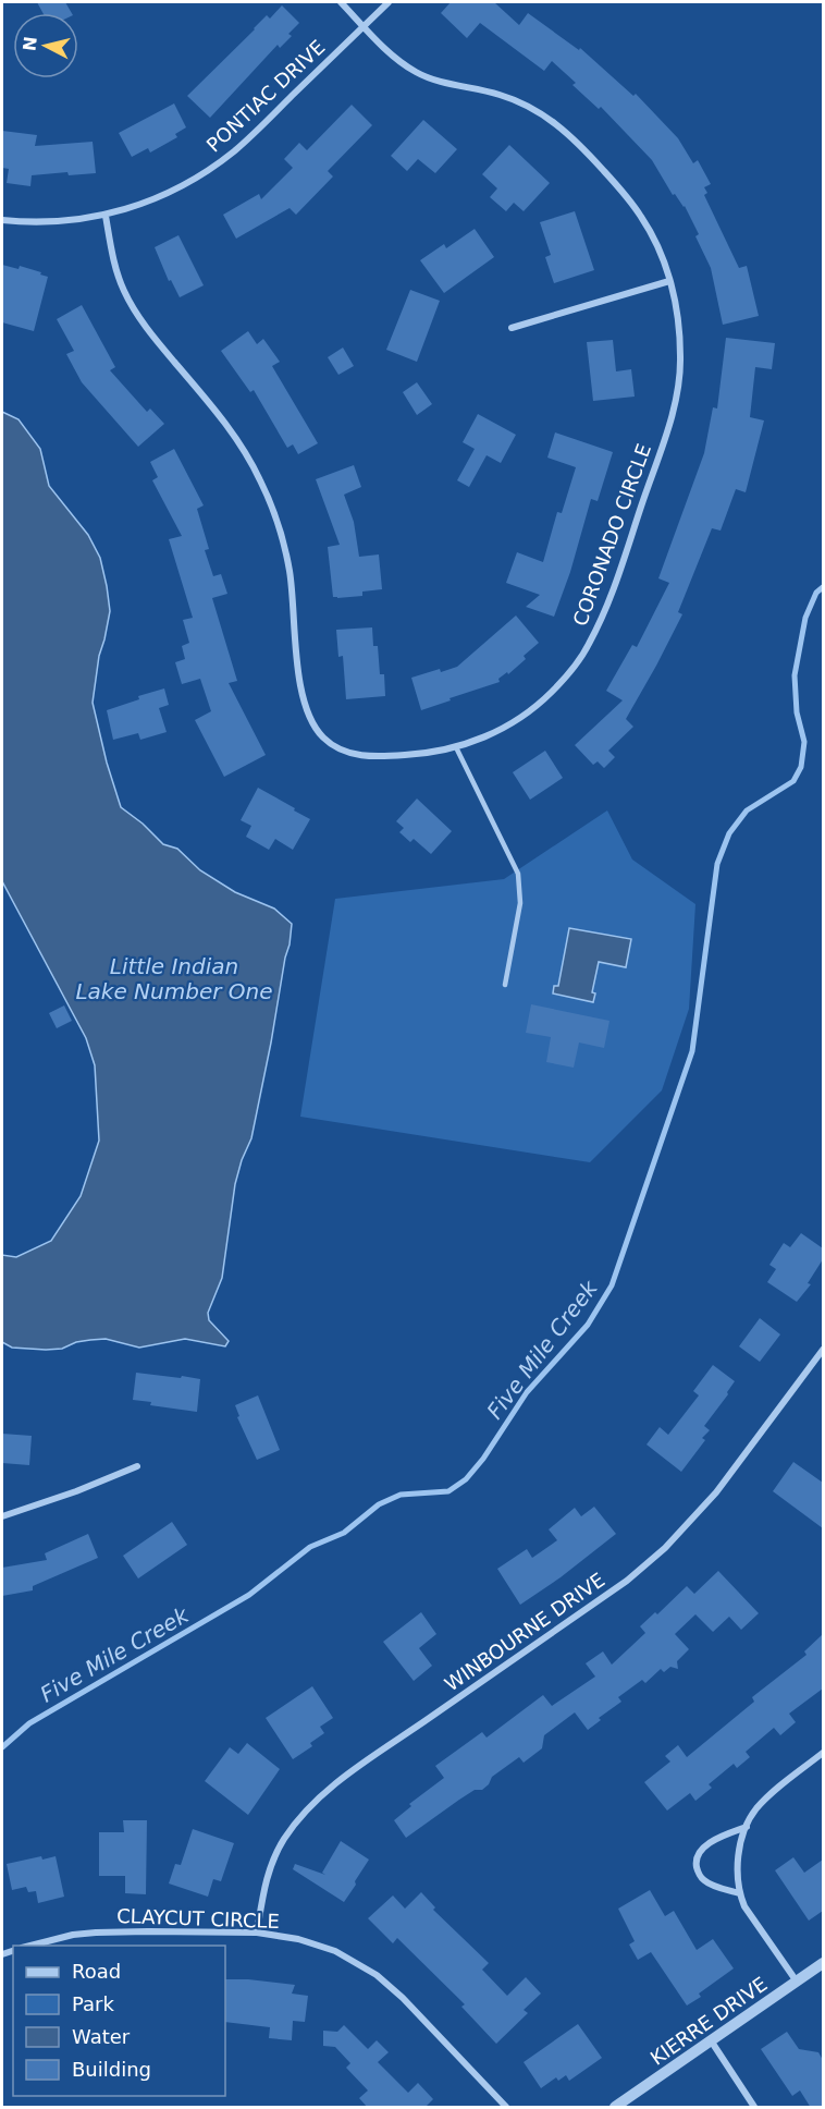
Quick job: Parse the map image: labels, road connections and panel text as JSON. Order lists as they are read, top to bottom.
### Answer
{
  "streets": {
    "street": [
      "PONTIAC DRIVE",
      "CORONADO CIRCLE",
      "WINBOURNE DRIVE",
      "CLAYCUT CIRCLE",
      "KIERRE DRIVE"
    ]
  },
  "crossings": [
    ["PONTIAC DRIVE", "CORONADO CIRCLE"],
    ["WINBOURNE DRIVE", "CLAYCUT CIRCLE"]
  ],
  "water": ["Little Indian Lake Number One", "Five Mile Creek"],
  "legend": [
    "Road",
    "Park",
    "Water",
    "Building"
  ],
  "north": "left"
}
